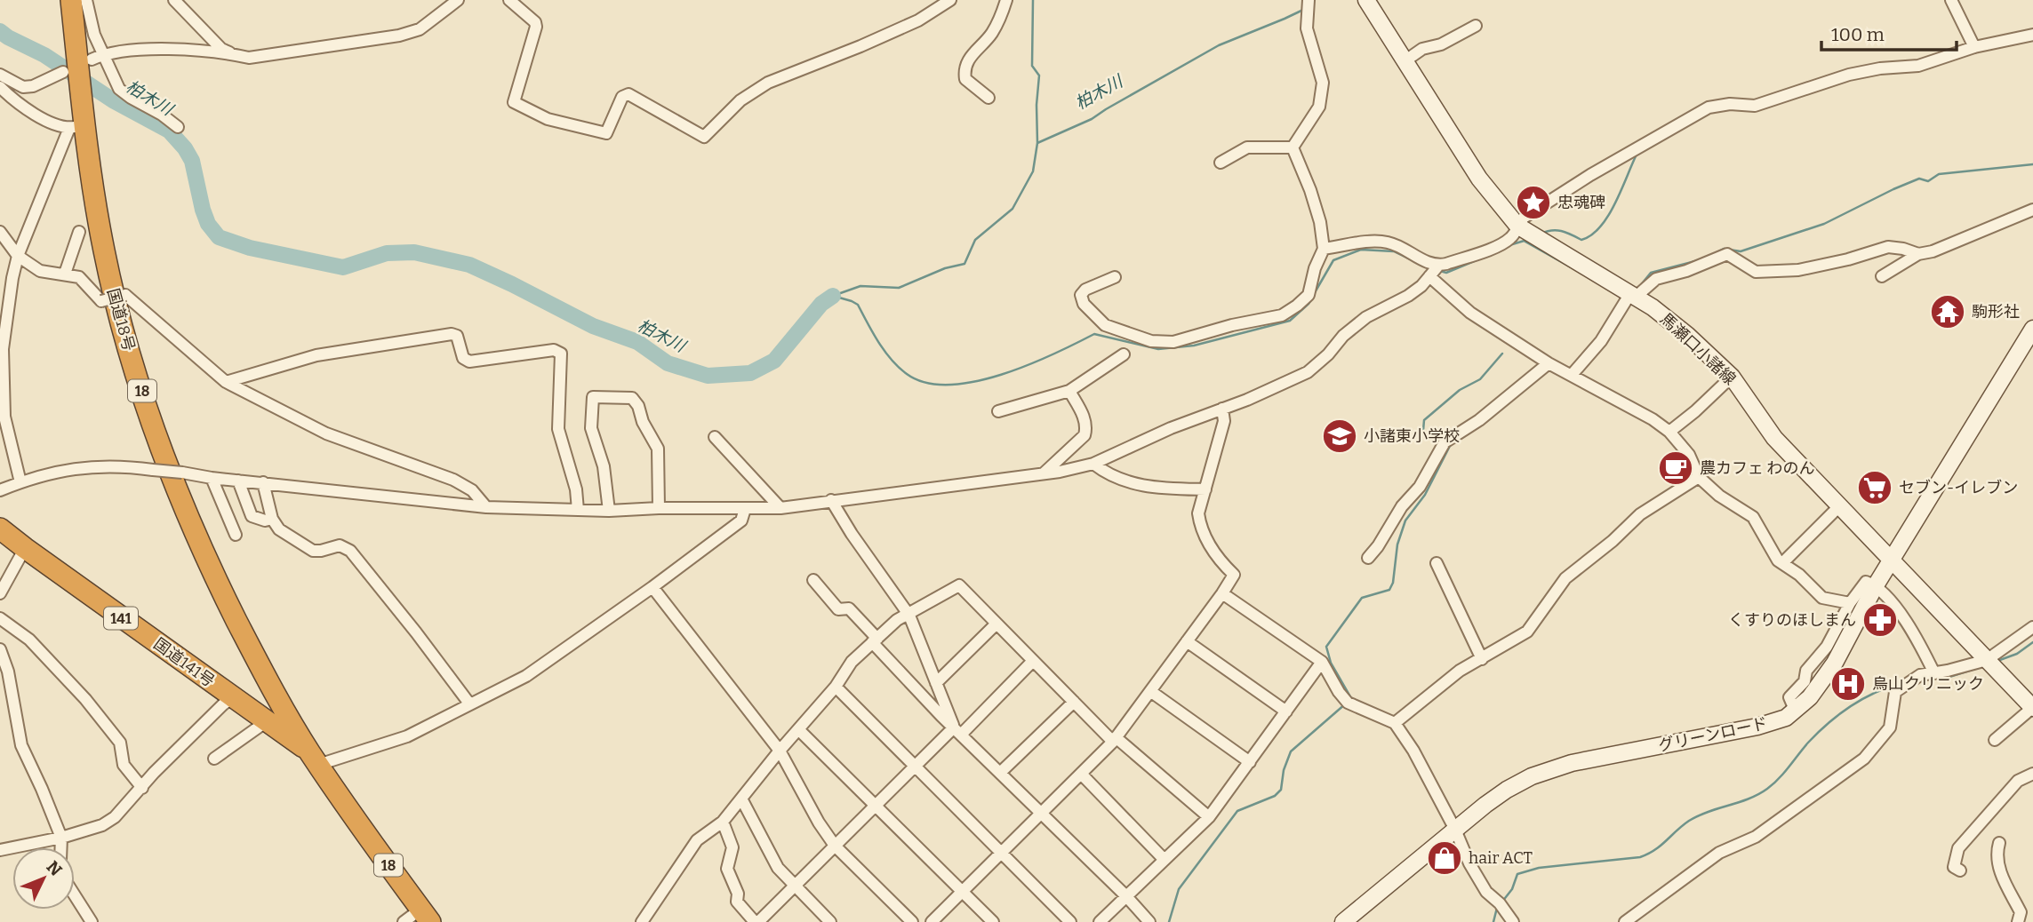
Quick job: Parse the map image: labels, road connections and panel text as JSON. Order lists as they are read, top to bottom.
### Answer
{
  "streets": {
    "highway": [
      "国道18号",
      "18",
      "141",
      "国道141号"
    ],
    "main road": ["馬瀬口小諸線", "グリーンロード"]
  },
  "crossings": [
    ["国道18号", "18"],
    ["国道18号", "国道141号"],
    ["馬瀬口小諸線", "グリーンロード"],
    ["18", "国道141号"]
  ],
  "water": ["柏木川"],
  "places": {
    "place": ["忠魂碑"],
    "temple": ["駒形社"],
    "school or university": ["小諸東小学校"],
    "cafe": ["農カフェ わのん"],
    "supermarket": ["セブン-イレブン"],
    "pharmacy": ["くすりのほしまん"],
    "hospital": ["烏山クリニック"],
    "shop": ["hair ACT"]
  },
  "scale_bar": "100 m",
  "north": "top right"
}
